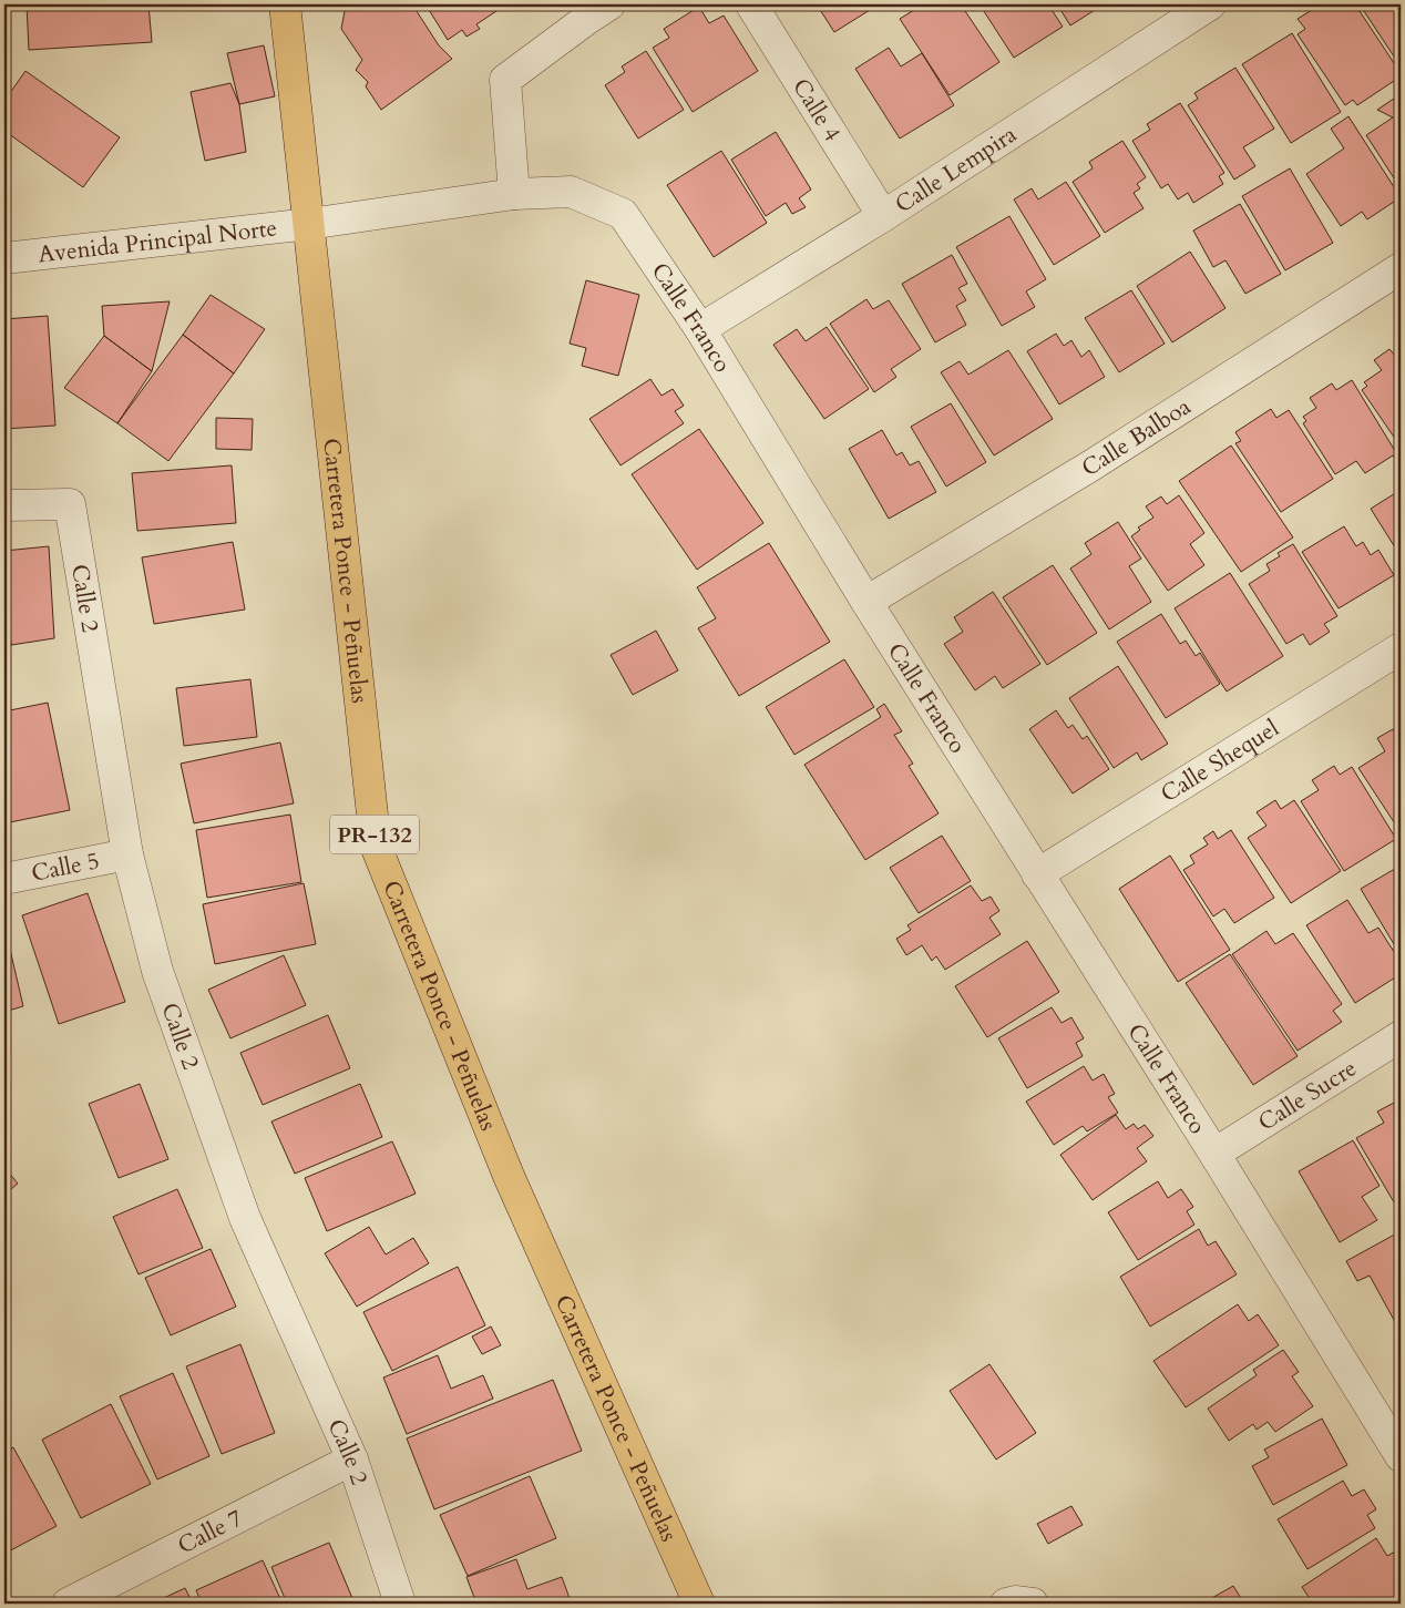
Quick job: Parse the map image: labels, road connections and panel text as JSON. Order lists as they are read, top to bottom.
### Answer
{
  "streets": {
    "main road": ["Carretera Ponce - Peñuelas", "PR-132"],
    "street": [
      "Calle 4",
      "Calle Lempira",
      "Avenida Principal Norte",
      "Calle Franco",
      "Calle Balboa",
      "Calle 2",
      "Calle Shequel",
      "Calle 5",
      "Calle Sucre",
      "Calle 7"
    ]
  },
  "crossings": [
    ["Calle 4", "Calle Lempira"],
    ["Calle Lempira", "Calle Franco"],
    ["Avenida Principal Norte", "Calle Franco"],
    ["Avenida Principal Norte", "Carretera Ponce - Peñuelas"],
    ["Calle Franco", "Calle Balboa"],
    ["Calle Franco", "Carretera Ponce - Peñuelas"],
    ["Calle Franco", "Calle Shequel"],
    ["Calle Franco", "Calle Sucre"],
    ["Calle 2", "Calle 5"],
    ["Calle 2", "Calle 7"]
  ]
}
